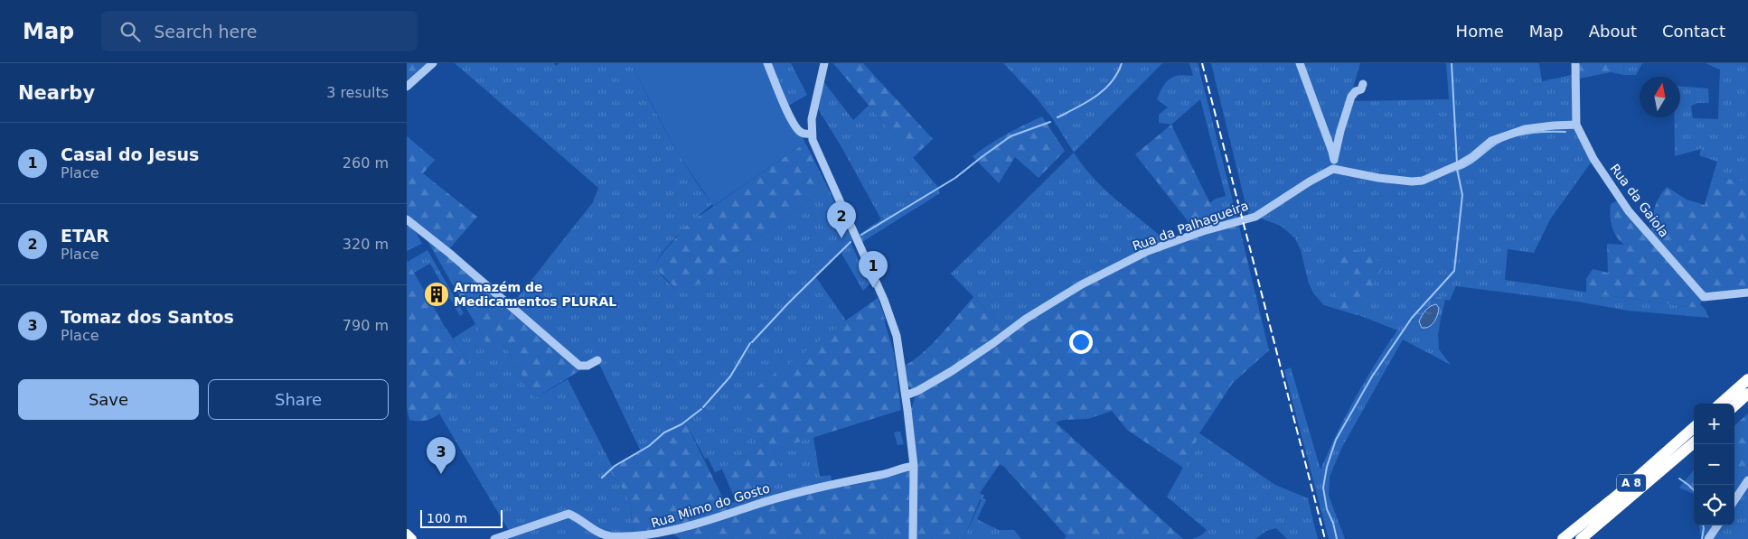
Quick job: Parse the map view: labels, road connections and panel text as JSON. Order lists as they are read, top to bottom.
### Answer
{
  "streets": {
    "highway": ["A 8"],
    "street": ["Rua da Gaiola", "Rua da Palhagueira", "Rua Mimo do Gosto"]
  },
  "places": {
    "building": ["Armazém de Medicamentos PLURAL"]
  },
  "scale_bar": "100 m",
  "north": "top",
  "page": {
    "header": "Map",
    "search": "Search here",
    "nav": [
      "Home",
      "Map",
      "About",
      "Contact"
    ],
    "heading": ["Nearby", "3 results"],
    "list": [
      {
        "mark": "1",
        "name": "Casal do Jesus",
        "note": "Place",
        "value": "260 m"
      },
      {
        "mark": "2",
        "name": "ETAR",
        "note": "Place",
        "value": "320 m"
      },
      {
        "mark": "3",
        "name": "Tomaz dos Santos",
        "note": "Place",
        "value": "790 m"
      }
    ],
    "pins": ["2", "1", "3"],
    "buttons": ["Save", "Share"],
    "map_buttons": ["+", "−"],
    "scale": "100 m"
  }
}
